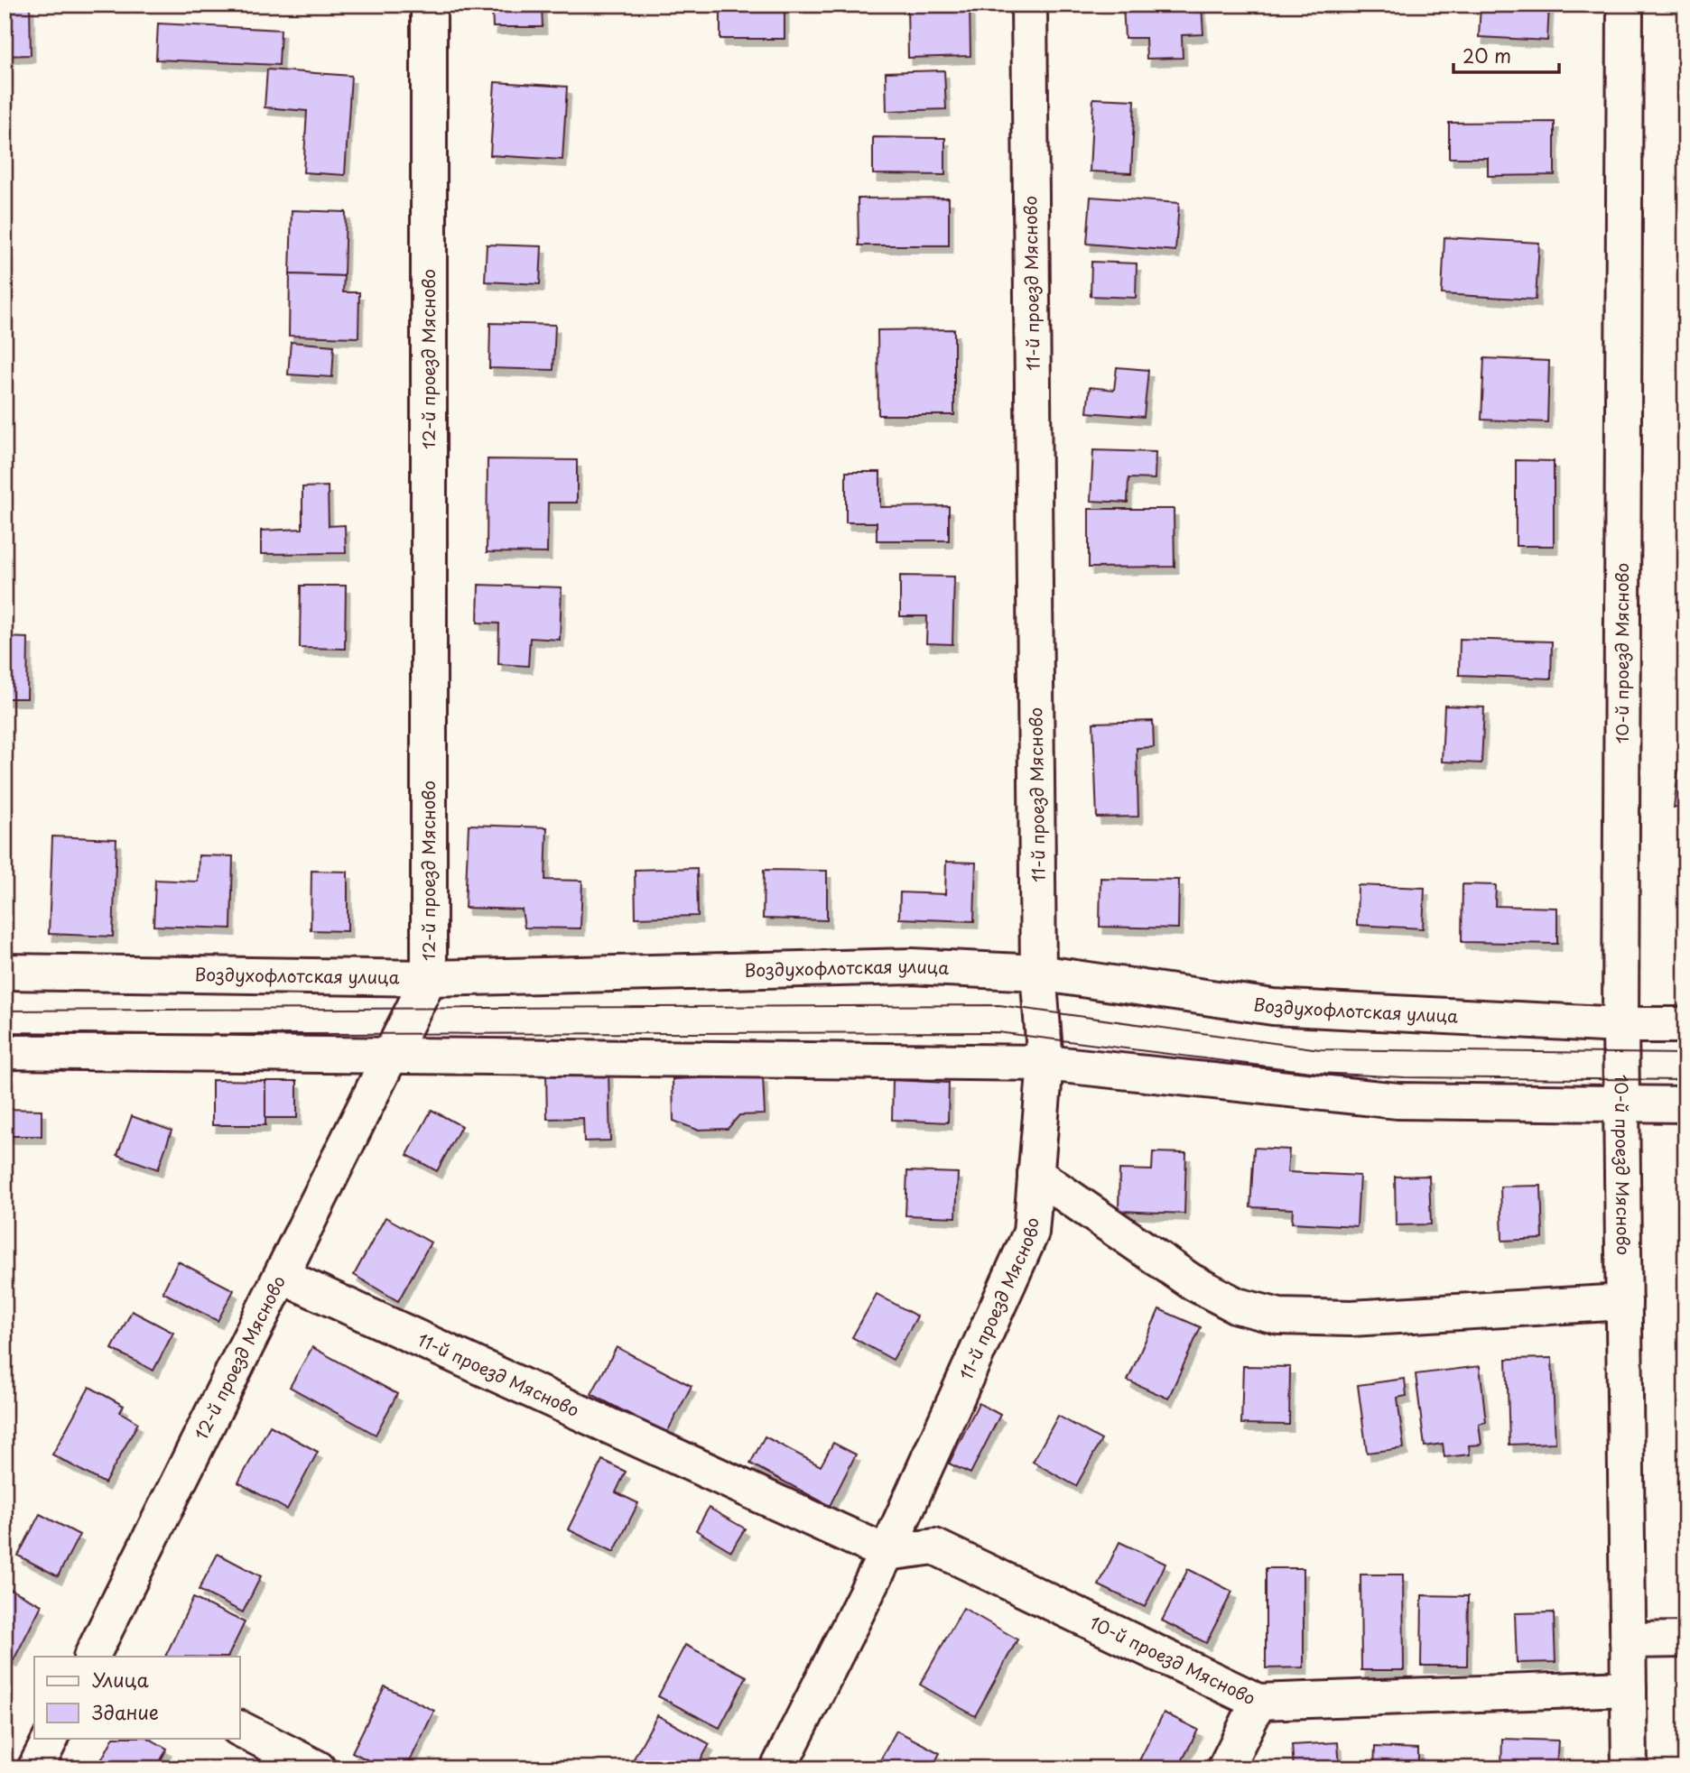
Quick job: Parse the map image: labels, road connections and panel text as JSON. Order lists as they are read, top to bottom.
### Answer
{
  "streets": {
    "street": [
      "11-й проезд Мясново",
      "12-й проезд Мясново",
      "10-й проезд Мясново",
      "Воздухофлотская улица"
    ]
  },
  "crossings": [
    ["11-й проезд Мясново", "12-й проезд Мясново"],
    ["11-й проезд Мясново", "10-й проезд Мясново"],
    ["11-й проезд Мясново", "Воздухофлотская улица"],
    ["12-й проезд Мясново", "Воздухофлотская улица"],
    ["10-й проезд Мясново", "Воздухофлотская улица"]
  ],
  "legend": ["Улица", "Здание"],
  "scale_bar": "20 m"
}
